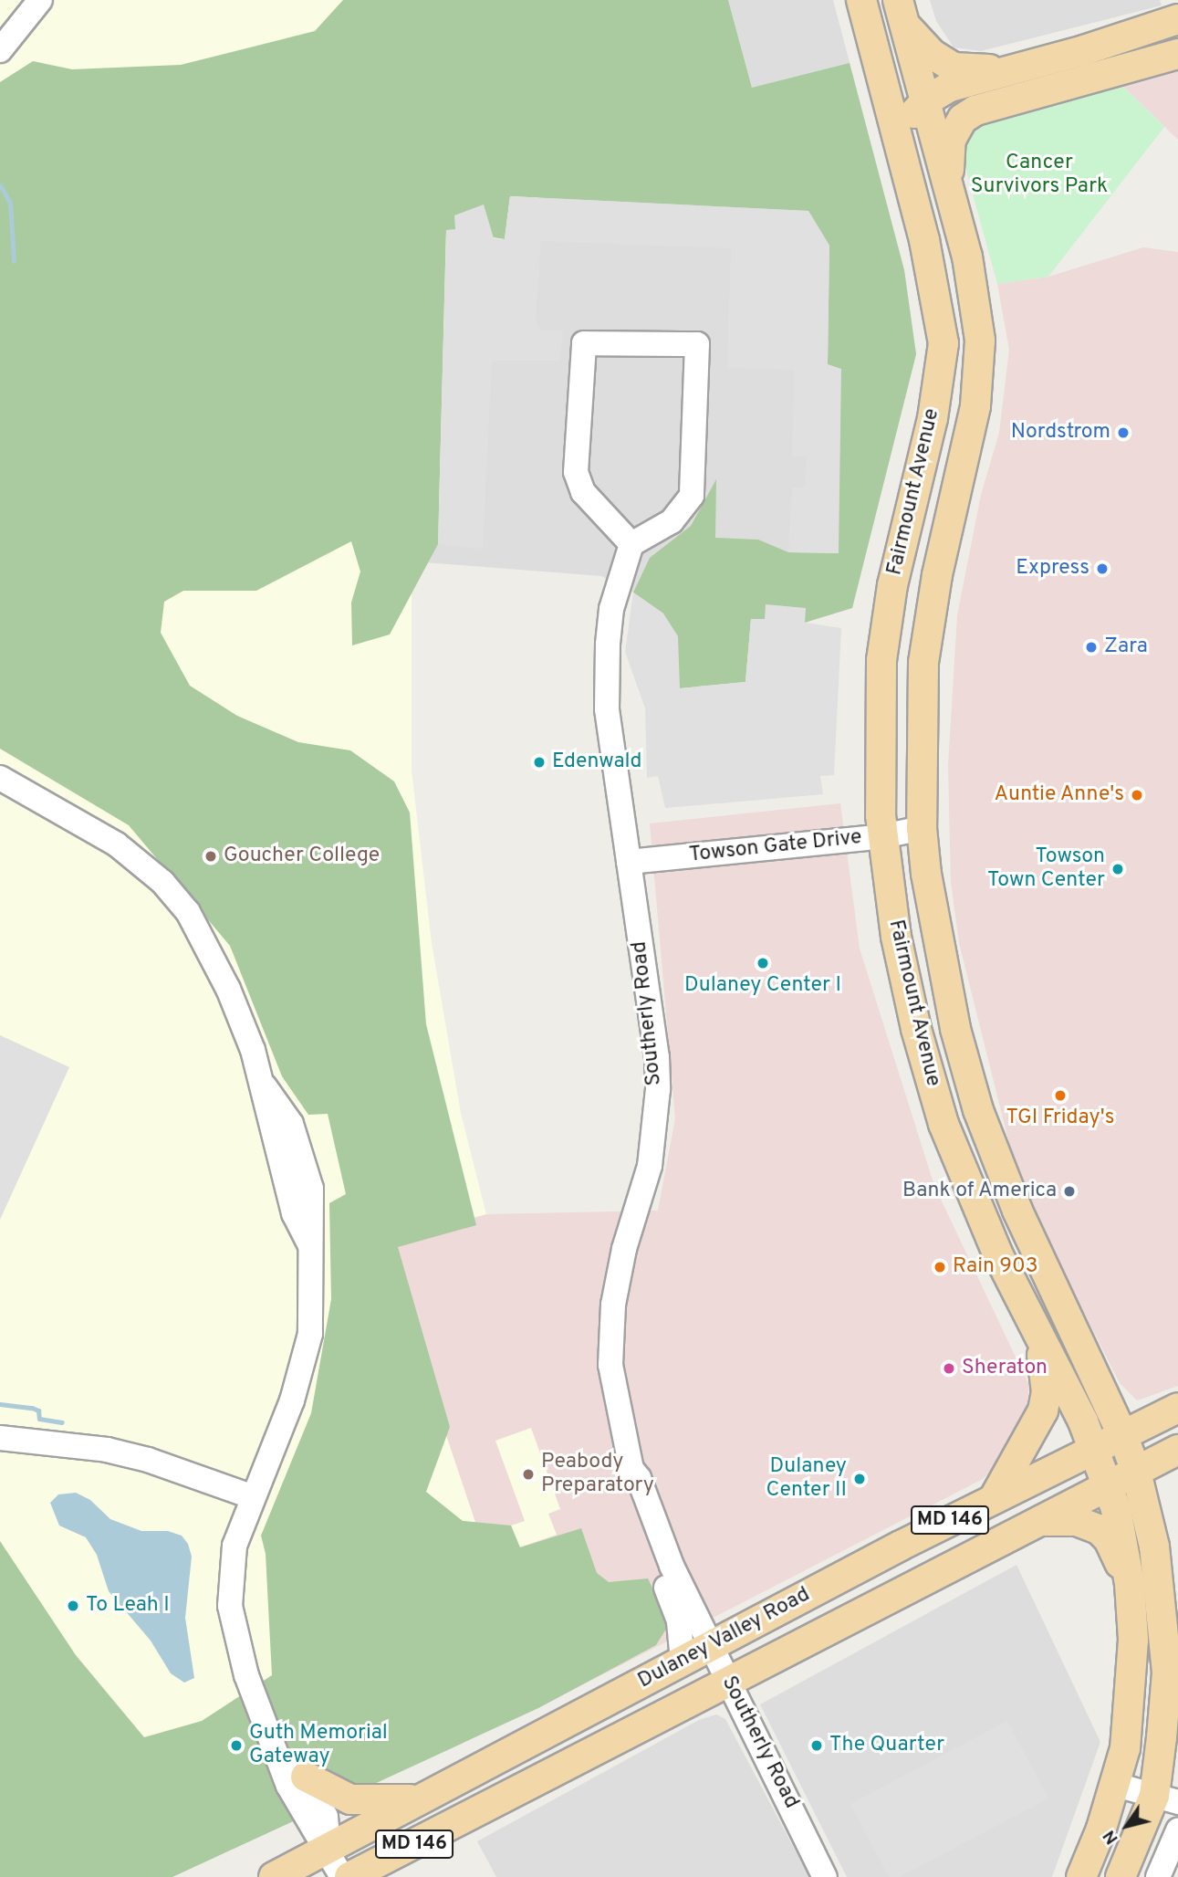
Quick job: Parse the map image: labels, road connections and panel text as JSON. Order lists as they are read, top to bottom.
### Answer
{
  "streets": {
    "main road": ["Fairmount Avenue", "MD 146", "Dulaney Valley Road"],
    "street": ["Towson Gate Drive", "Southerly Road"]
  },
  "crossings": [
    ["Fairmount Avenue", "Towson Gate Drive"],
    ["Fairmount Avenue", "Dulaney Valley Road"],
    ["Towson Gate Drive", "Southerly Road"],
    ["Southerly Road", "Dulaney Valley Road"]
  ],
  "parks": ["Cancer Survivors Park"],
  "places": [
    "Nordstrom",
    "Express",
    "Zara",
    "Edenwald",
    "Auntie Anne's",
    "Goucher College",
    "Towson Town Center",
    "Dulaney Center I",
    "TGI Friday's",
    "Bank of America",
    "Rain 903",
    "Sheraton",
    "Peabody Preparatory",
    "Dulaney Center II",
    "To Leah I",
    "Guth Memorial Gateway",
    "The Quarter"
  ],
  "north": "bottom left"
}
